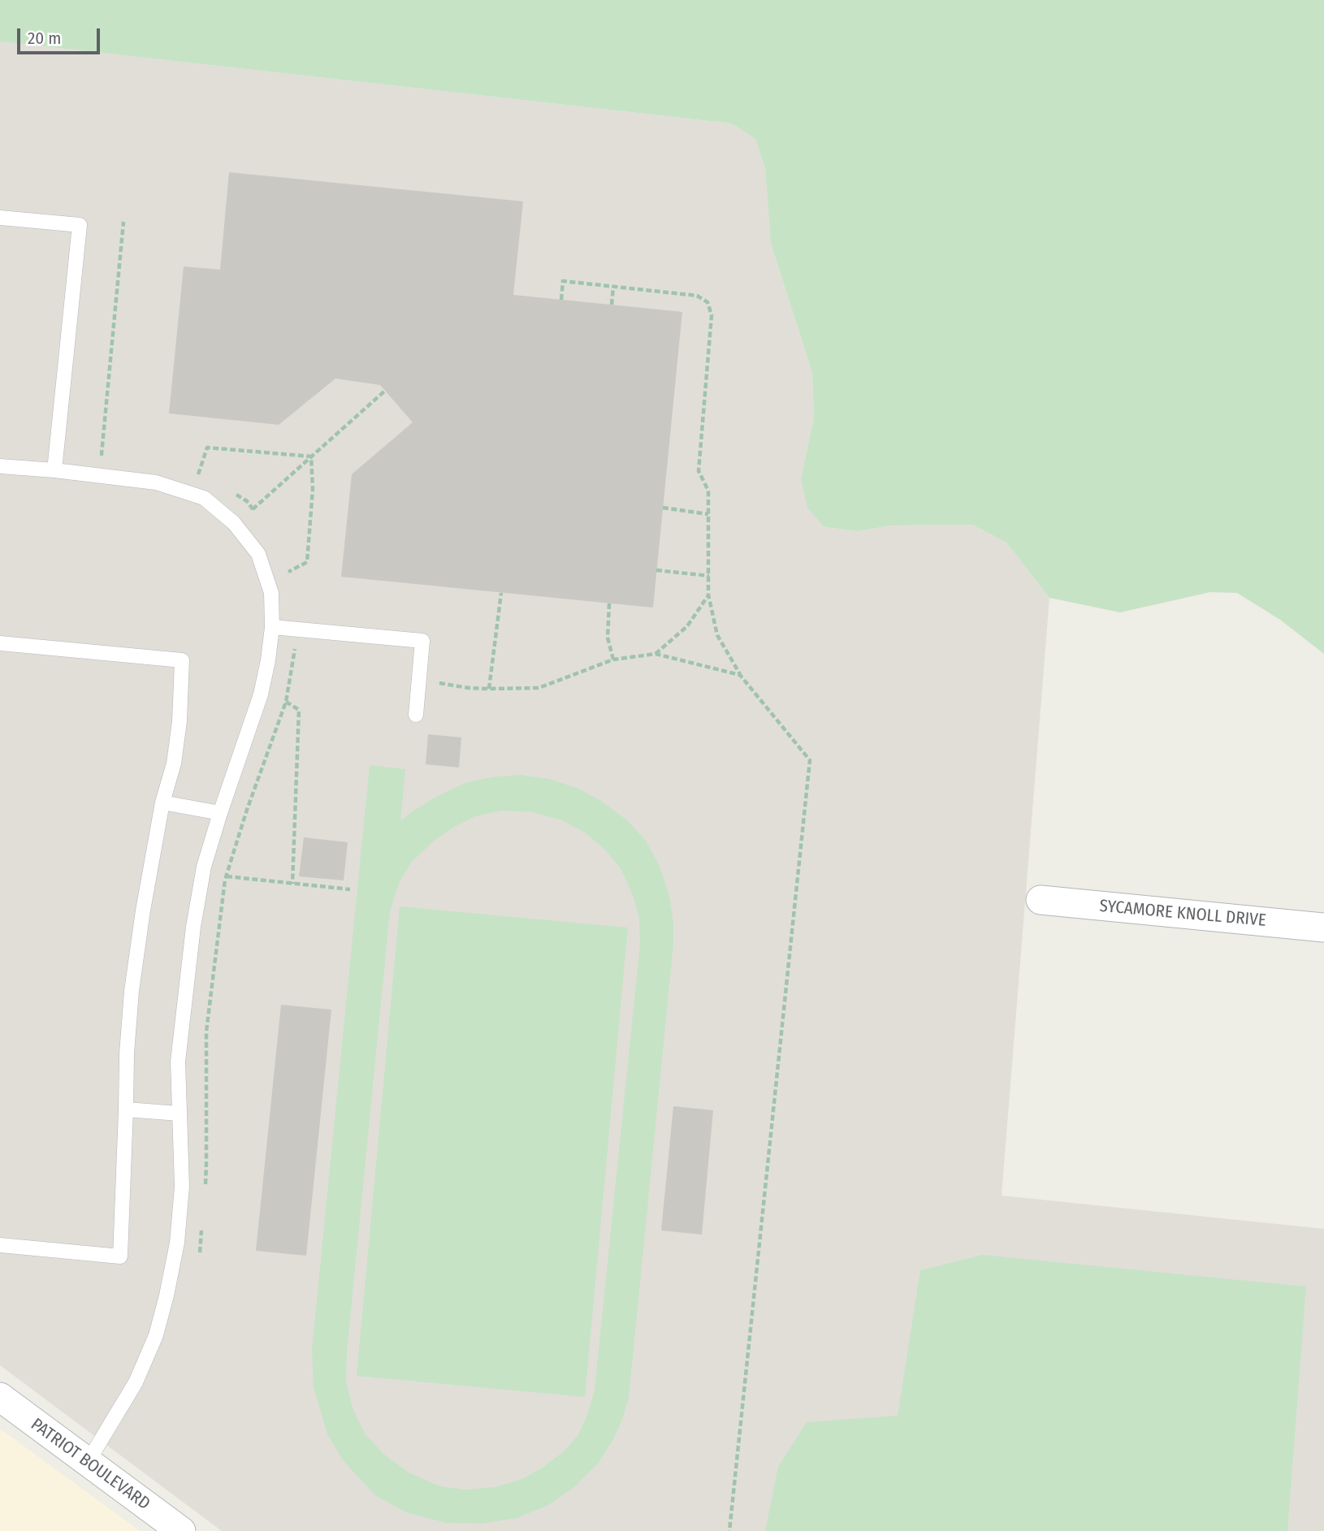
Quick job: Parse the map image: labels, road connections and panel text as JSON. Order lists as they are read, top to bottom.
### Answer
{
  "streets": {
    "street": ["SYCAMORE KNOLL DRIVE", "PATRIOT BOULEVARD"]
  },
  "scale_bar": "20 m"
}
